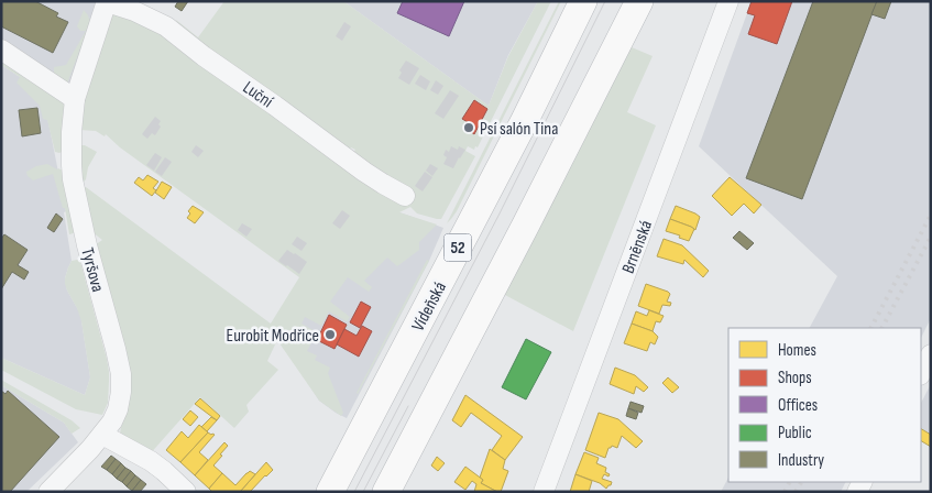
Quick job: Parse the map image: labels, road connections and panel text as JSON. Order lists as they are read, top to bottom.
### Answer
{
  "streets": {
    "highway": ["52", "Vídeňská"],
    "street": ["Luční", "Brněnská", "Tyršova"]
  },
  "crossings": [
    ["Luční", "Tyršova"]
  ],
  "places": ["Psí salón Tina", "Eurobit Modřice"],
  "legend": [
    "Homes",
    "Shops",
    "Offices",
    "Public",
    "Industry"
  ]
}
